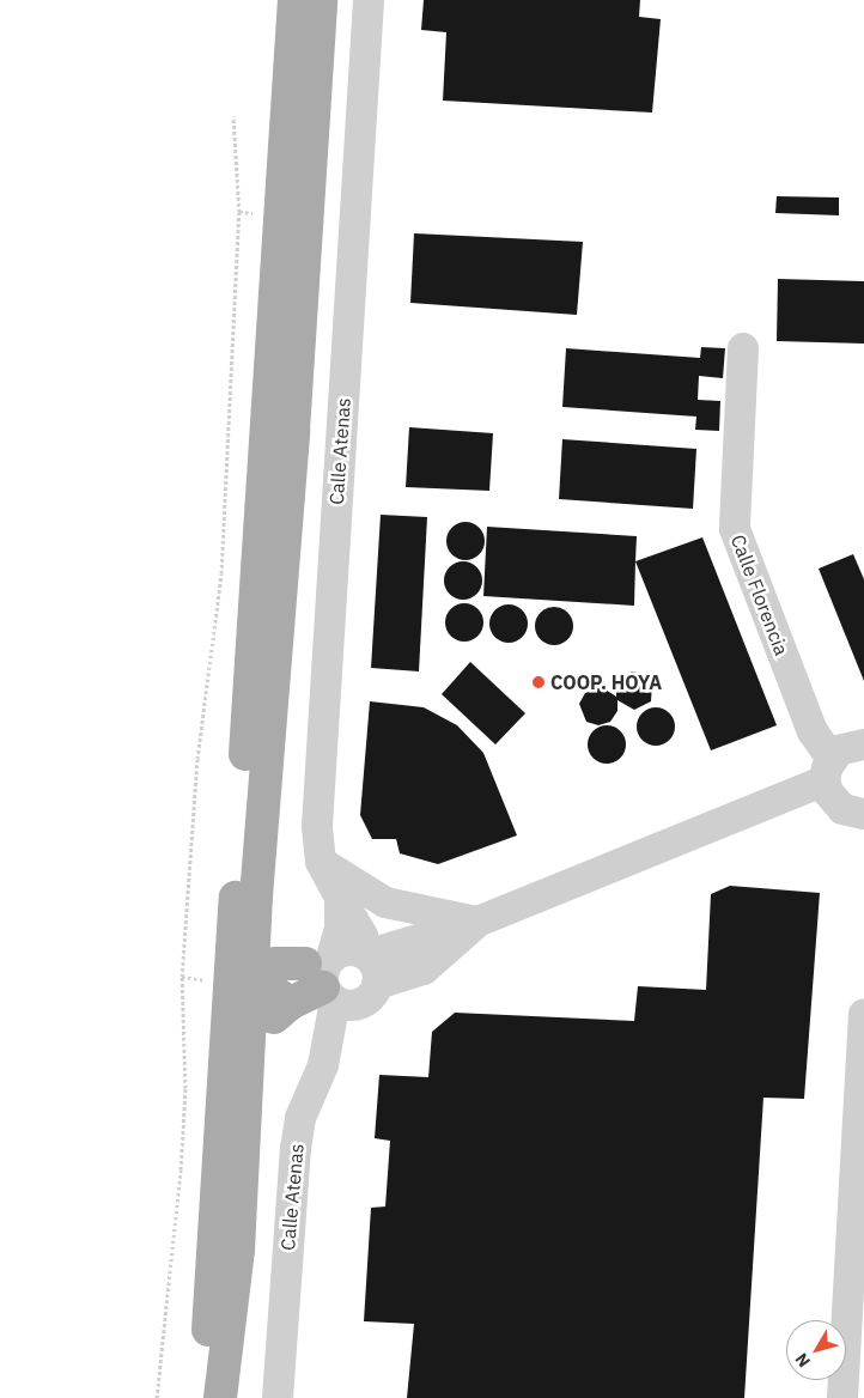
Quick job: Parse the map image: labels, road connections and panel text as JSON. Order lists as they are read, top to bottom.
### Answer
{
  "streets": {
    "street": ["Calle Atenas", "Calle Florencia"]
  },
  "places": ["COOP. HOYA"],
  "north": "bottom left"
}
